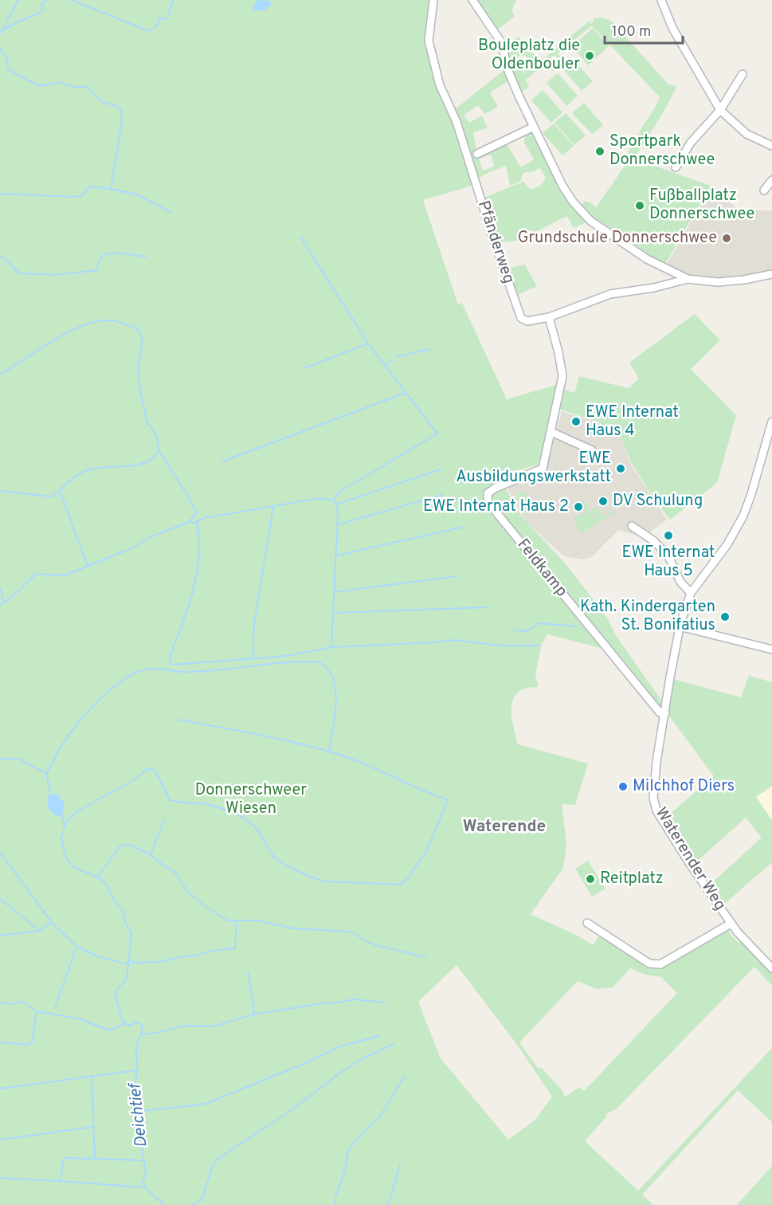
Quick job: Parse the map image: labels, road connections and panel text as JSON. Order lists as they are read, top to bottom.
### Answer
{
  "streets": {
    "street": ["Pfänderweg", "Feldkamp", "Waterender Weg"]
  },
  "crossings": [
    ["Pfänderweg", "Feldkamp"],
    ["Feldkamp", "Waterender Weg"]
  ],
  "districts": ["Waterende"],
  "water": ["Deichtief"],
  "parks": ["Donnerschweer Wiesen"],
  "places": [
    "Bouleplatz die Oldenbouler",
    "Sportpark Donnerschwee",
    "Fußballplatz Donnerschwee",
    "Grundschule Donnerschwee",
    "EWE Internat Haus 4",
    "EWE Ausbildungswerkstatt",
    "DV Schulung",
    "EWE Internat Haus 2",
    "EWE Internat Haus 5",
    "Kath. Kindergarten St. Bonifatius",
    "Milchhof Diers",
    "Reitplatz"
  ],
  "scale_bar": "100 m"
}
